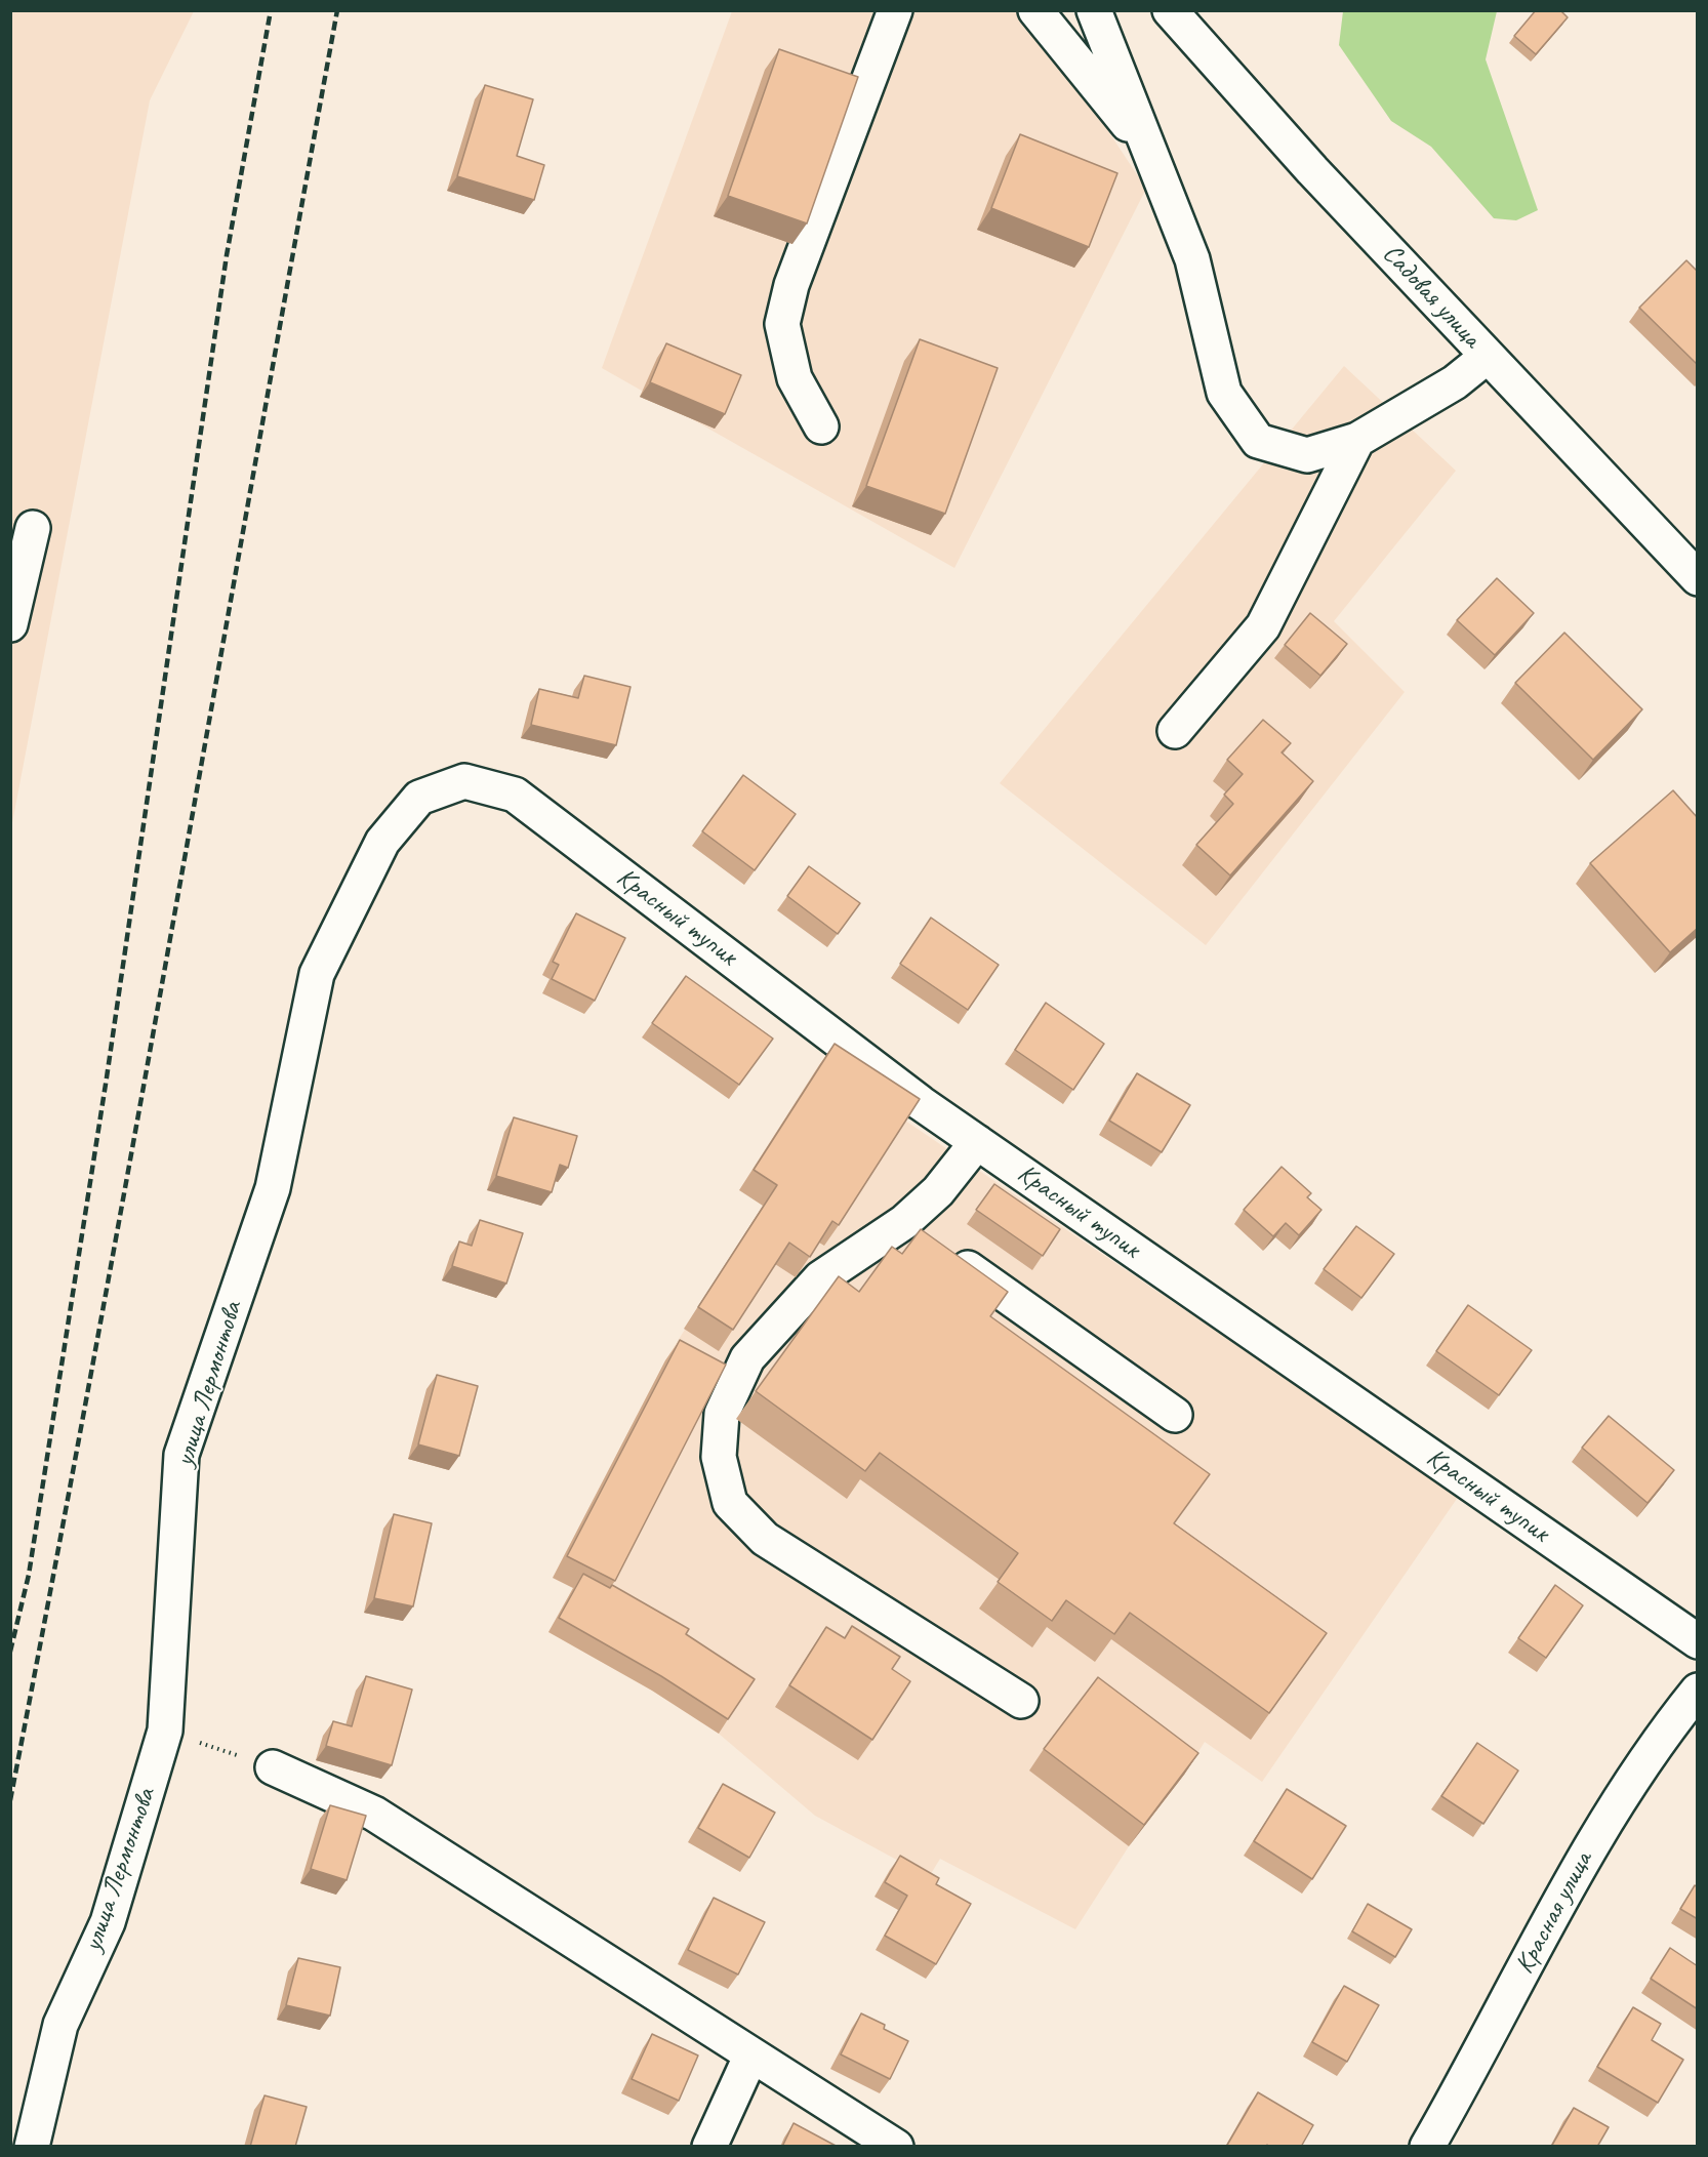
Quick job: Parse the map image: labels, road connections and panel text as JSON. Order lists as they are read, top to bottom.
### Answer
{
  "streets": {
    "street": [
      "Садовая улица",
      "Красный тупик",
      "улица Лермонтова",
      "Красная улица"
    ]
  },
  "crossings": [
    ["Красный тупик", "улица Лермонтова"]
  ]
}
